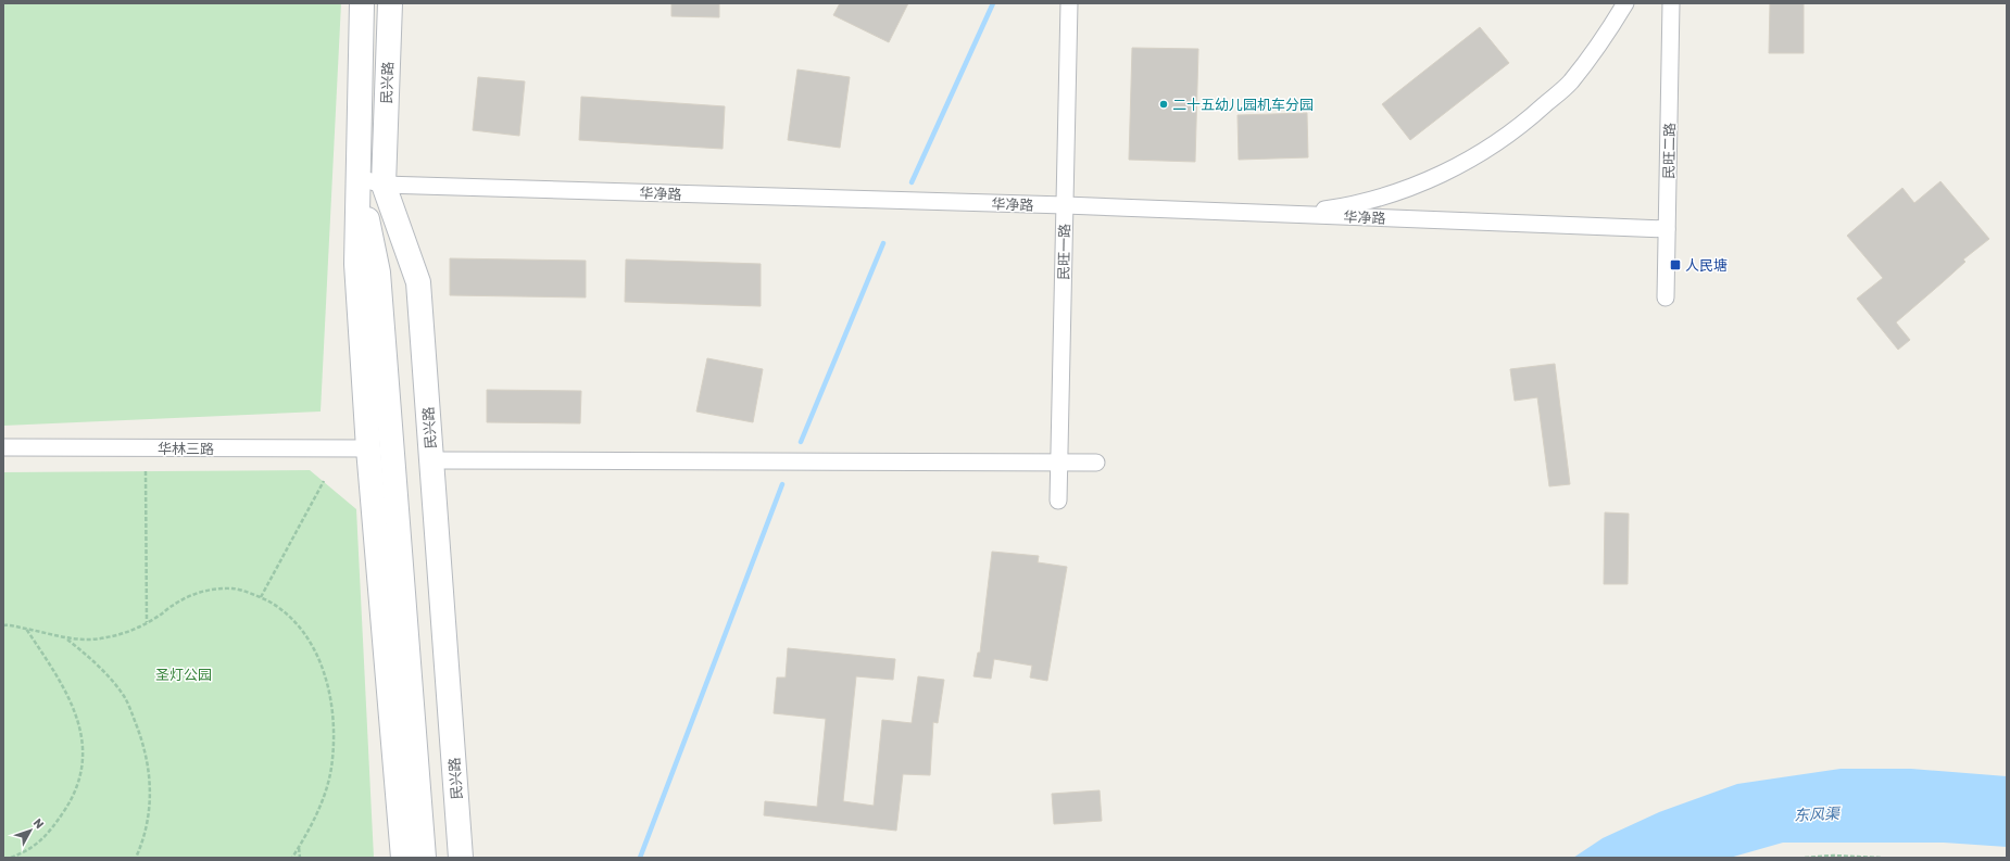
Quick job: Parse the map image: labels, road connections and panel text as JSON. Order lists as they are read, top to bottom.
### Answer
{
  "streets": {
    "main road": ["民兴路"],
    "street": [
      "民旺二路",
      "华净路",
      "民旺一路",
      "华林三路"
    ]
  },
  "crossings": [
    ["民兴路", "华净路"],
    ["民兴路", "华林三路"],
    ["民旺二路", "华净路"],
    ["华净路", "民旺一路"]
  ],
  "water": ["东风渠"],
  "parks": ["圣灯公园"],
  "places": {
    "other": ["二十五幼儿园机车分园"],
    "transit": ["人民塘"]
  },
  "north": "top right"
}
